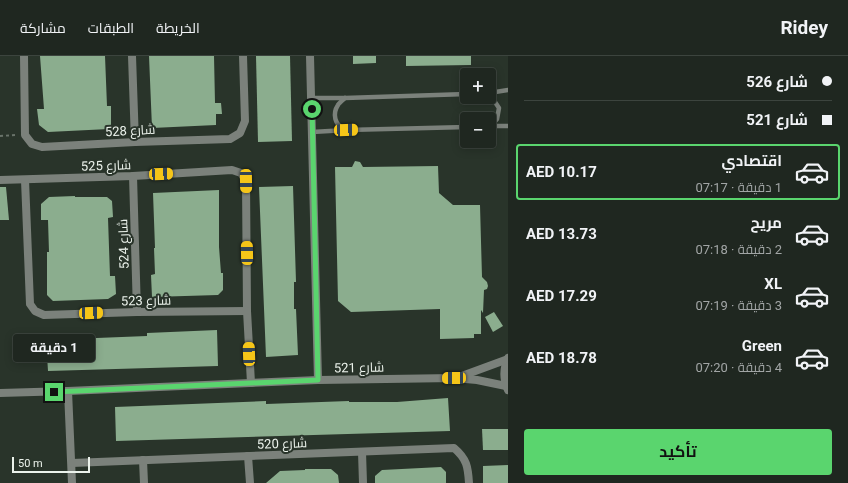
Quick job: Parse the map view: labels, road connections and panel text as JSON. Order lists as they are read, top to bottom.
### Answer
{
  "streets": {
    "street": [
      "شارع 528",
      "شارع 525",
      "شارع 524",
      "شارع 523",
      "شارع 521",
      "شارع 520"
    ]
  },
  "crossings": [
    ["شارع 525", "شارع 524"],
    ["شارع 525", "شارع 523"],
    ["شارع 525", "شارع 521"],
    ["شارع 524", "شارع 523"]
  ],
  "scale_bar": "50 m",
  "page": {
    "header": "Ridey",
    "nav": ["الخريطة", "الطبقات", "مشاركة"],
    "banner": ["شارع 526", "شارع 521"],
    "map_buttons": ["+", "−"],
    "list": [
      {
        "name": "اقتصادي",
        "note": "1 دقيقة · 07:17",
        "value": "AED 10.17"
      },
      {
        "name": "مريح",
        "note": "2 دقيقة · 07:18",
        "value": "AED 13.73"
      },
      {
        "name": "XL",
        "note": "3 دقيقة · 07:19",
        "value": "AED 17.29"
      },
      {
        "name": "Green",
        "note": "4 دقيقة · 07:20",
        "value": "AED 18.78"
      }
    ],
    "bubble": "1 دقيقة",
    "buttons": "تأكيد",
    "scale": "50 m"
  }
}
